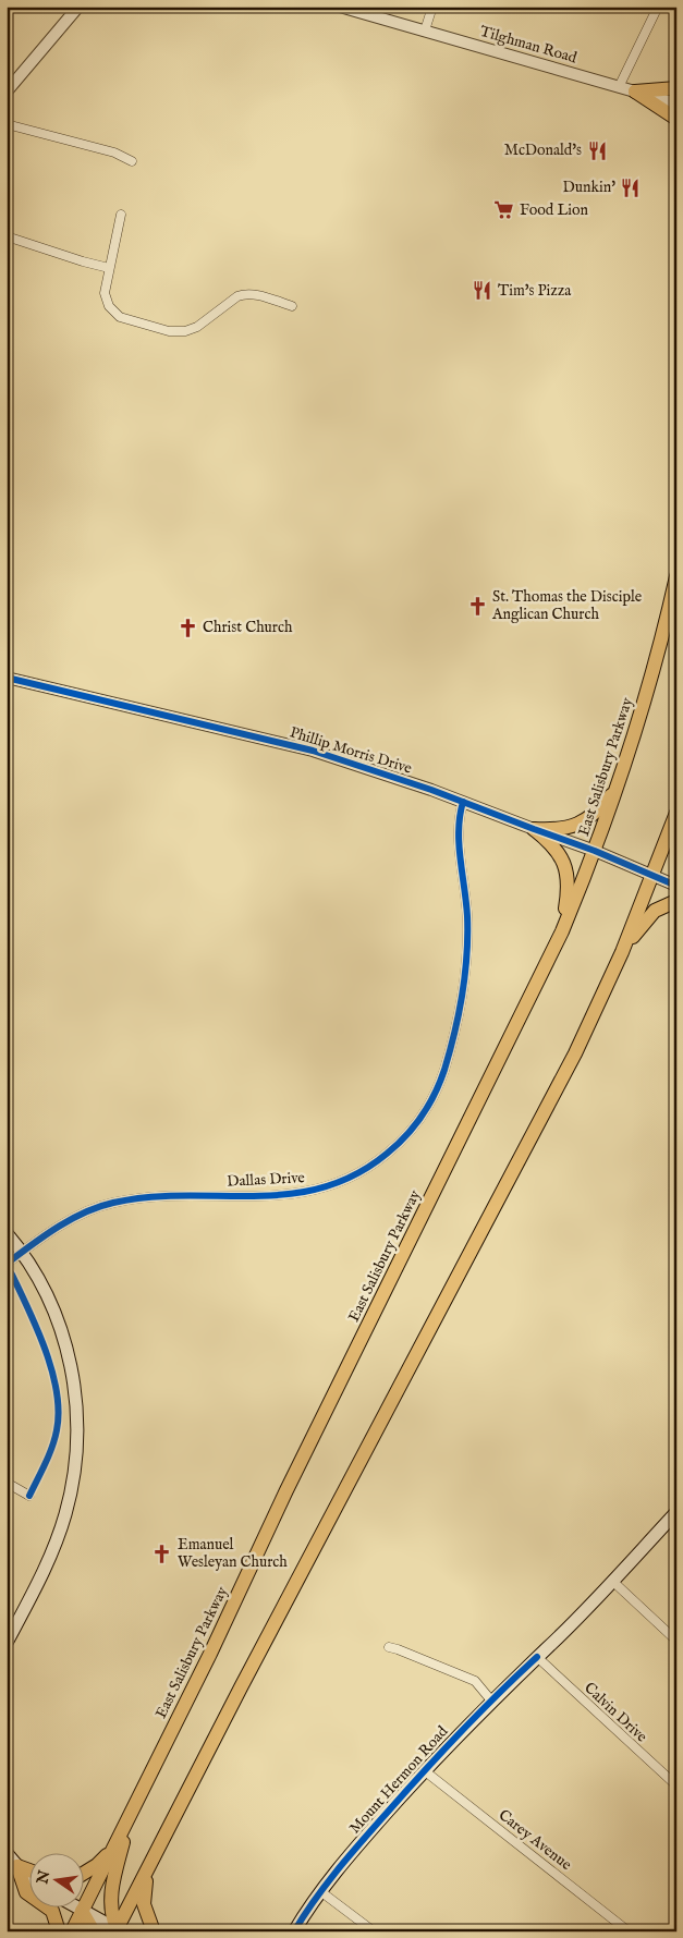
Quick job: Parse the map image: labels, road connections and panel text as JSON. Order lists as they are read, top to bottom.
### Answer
{
  "streets": {
    "main road": ["East Salisbury Parkway", "Mount Hermon Road"],
    "street": [
      "Tilghman Road",
      "Phillip Morris Drive",
      "Dallas Drive",
      "Calvin Drive",
      "Carey Avenue"
    ]
  },
  "crossings": [
    ["Phillip Morris Drive", "East Salisbury Parkway"],
    ["Phillip Morris Drive", "Dallas Drive"],
    ["Calvin Drive", "Mount Hermon Road"],
    ["Mount Hermon Road", "Carey Avenue"]
  ],
  "places": {
    "restaurant": ["McDonald's", "Dunkin'", "Tim's Pizza"],
    "supermarket": ["Food Lion"],
    "church": ["St. Thomas the Disciple Anglican Church", "Christ Church", "Emanuel Wesleyan Church"]
  },
  "north": "left"
}
